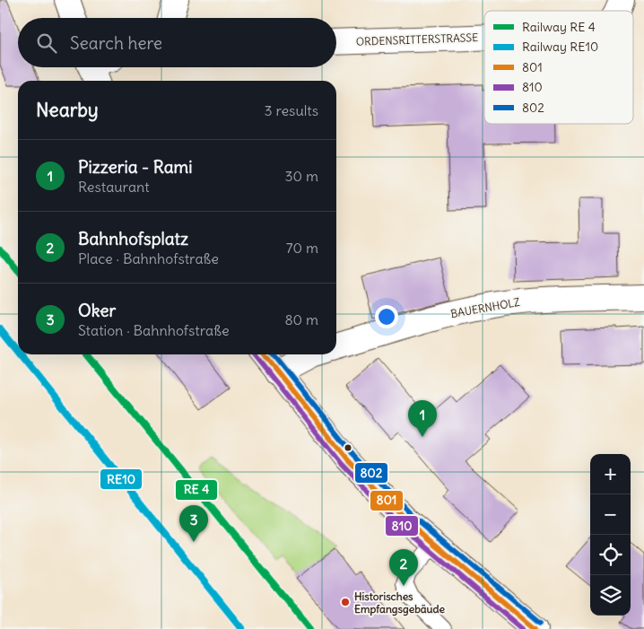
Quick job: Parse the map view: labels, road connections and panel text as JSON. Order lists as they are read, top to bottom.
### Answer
{
  "streets": {
    "street": ["ORDENSRITTERSTRASSE", "BAUERNHOLZ"]
  },
  "places": ["Historisches Empfangsgebäude"],
  "lines": [
    "rail line RE10",
    "transit line 801",
    "transit line 810",
    "transit line 802"
  ],
  "legend": [
    "Railway RE 4",
    "Railway RE10",
    "801",
    "810",
    "802"
  ],
  "page": {
    "search": "Search here",
    "heading": ["Nearby", "3 results"],
    "list": [
      {
        "mark": "1",
        "name": "Pizzeria - Rami",
        "note": "Restaurant",
        "value": "30 m"
      },
      {
        "mark": "2",
        "name": "Bahnhofsplatz",
        "note": "Place · Bahnhofstraße",
        "value": "70 m"
      },
      {
        "mark": "3",
        "name": "Oker",
        "note": "Station · Bahnhofstraße",
        "value": "80 m"
      }
    ],
    "pins": ["1", "3", "2"],
    "map_buttons": ["+", "−"]
  }
}
